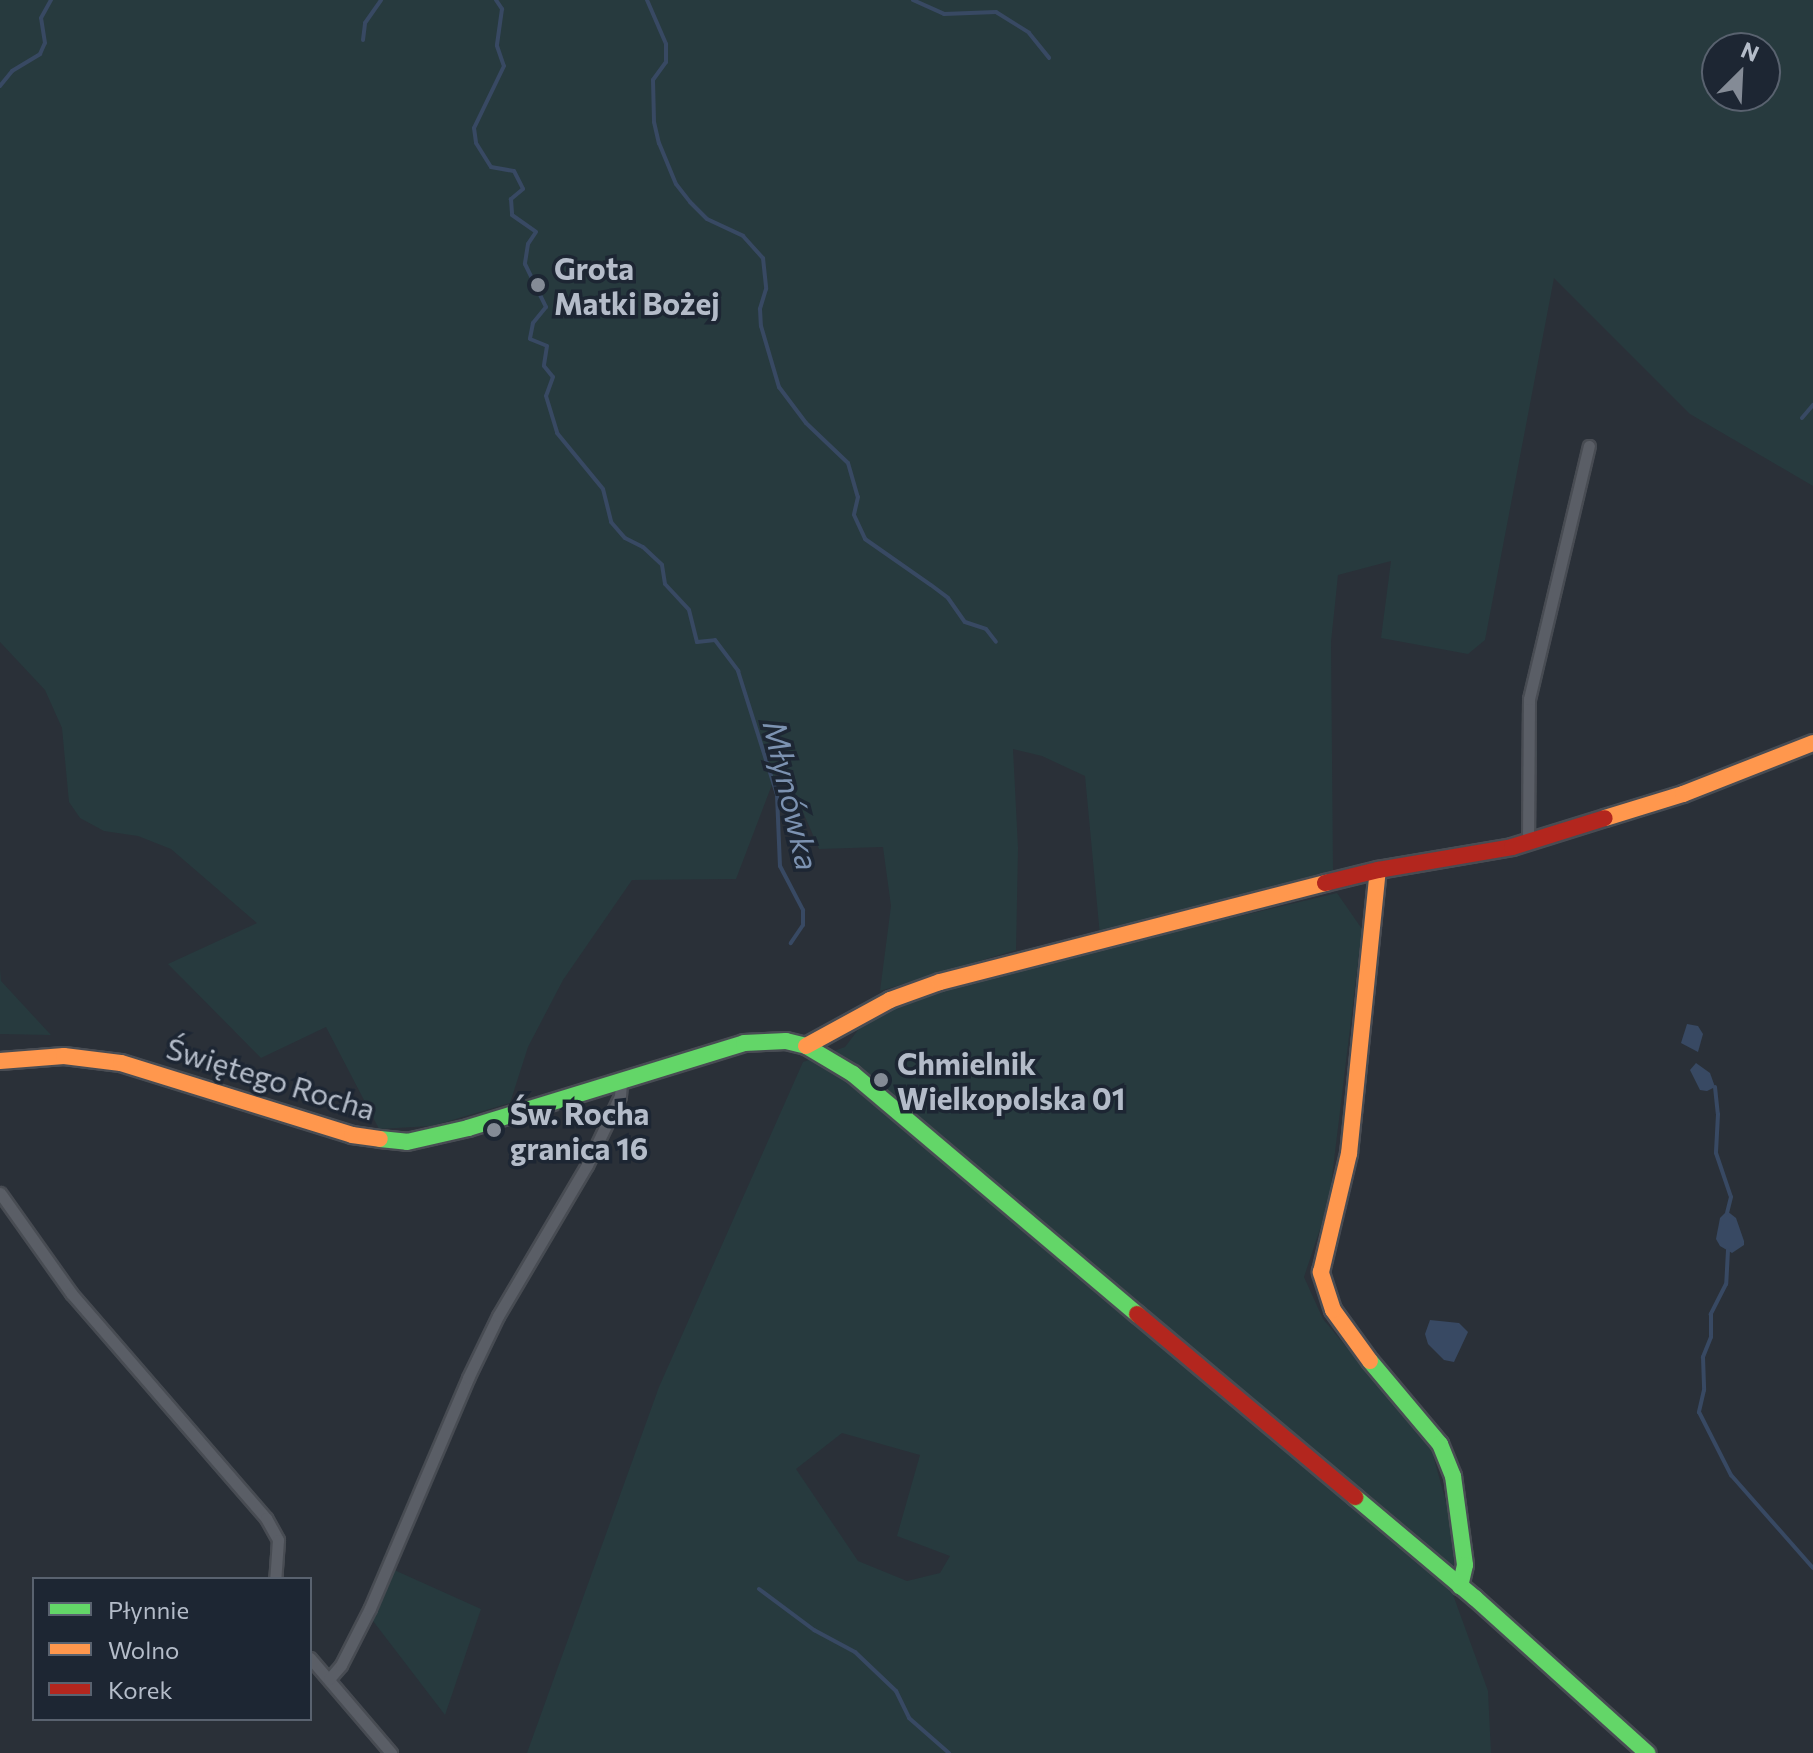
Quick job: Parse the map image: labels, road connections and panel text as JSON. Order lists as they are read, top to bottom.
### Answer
{
  "streets": {
    "street": ["Świętego Rocha"]
  },
  "water": ["Młynówka"],
  "places": ["Grota Matki Bożej", "Chmielnik Wielkopolska 01", "Św. Rocha granica 16"],
  "legend": ["Płynnie", "Wolno", "Korek"],
  "north": "top right"
}
